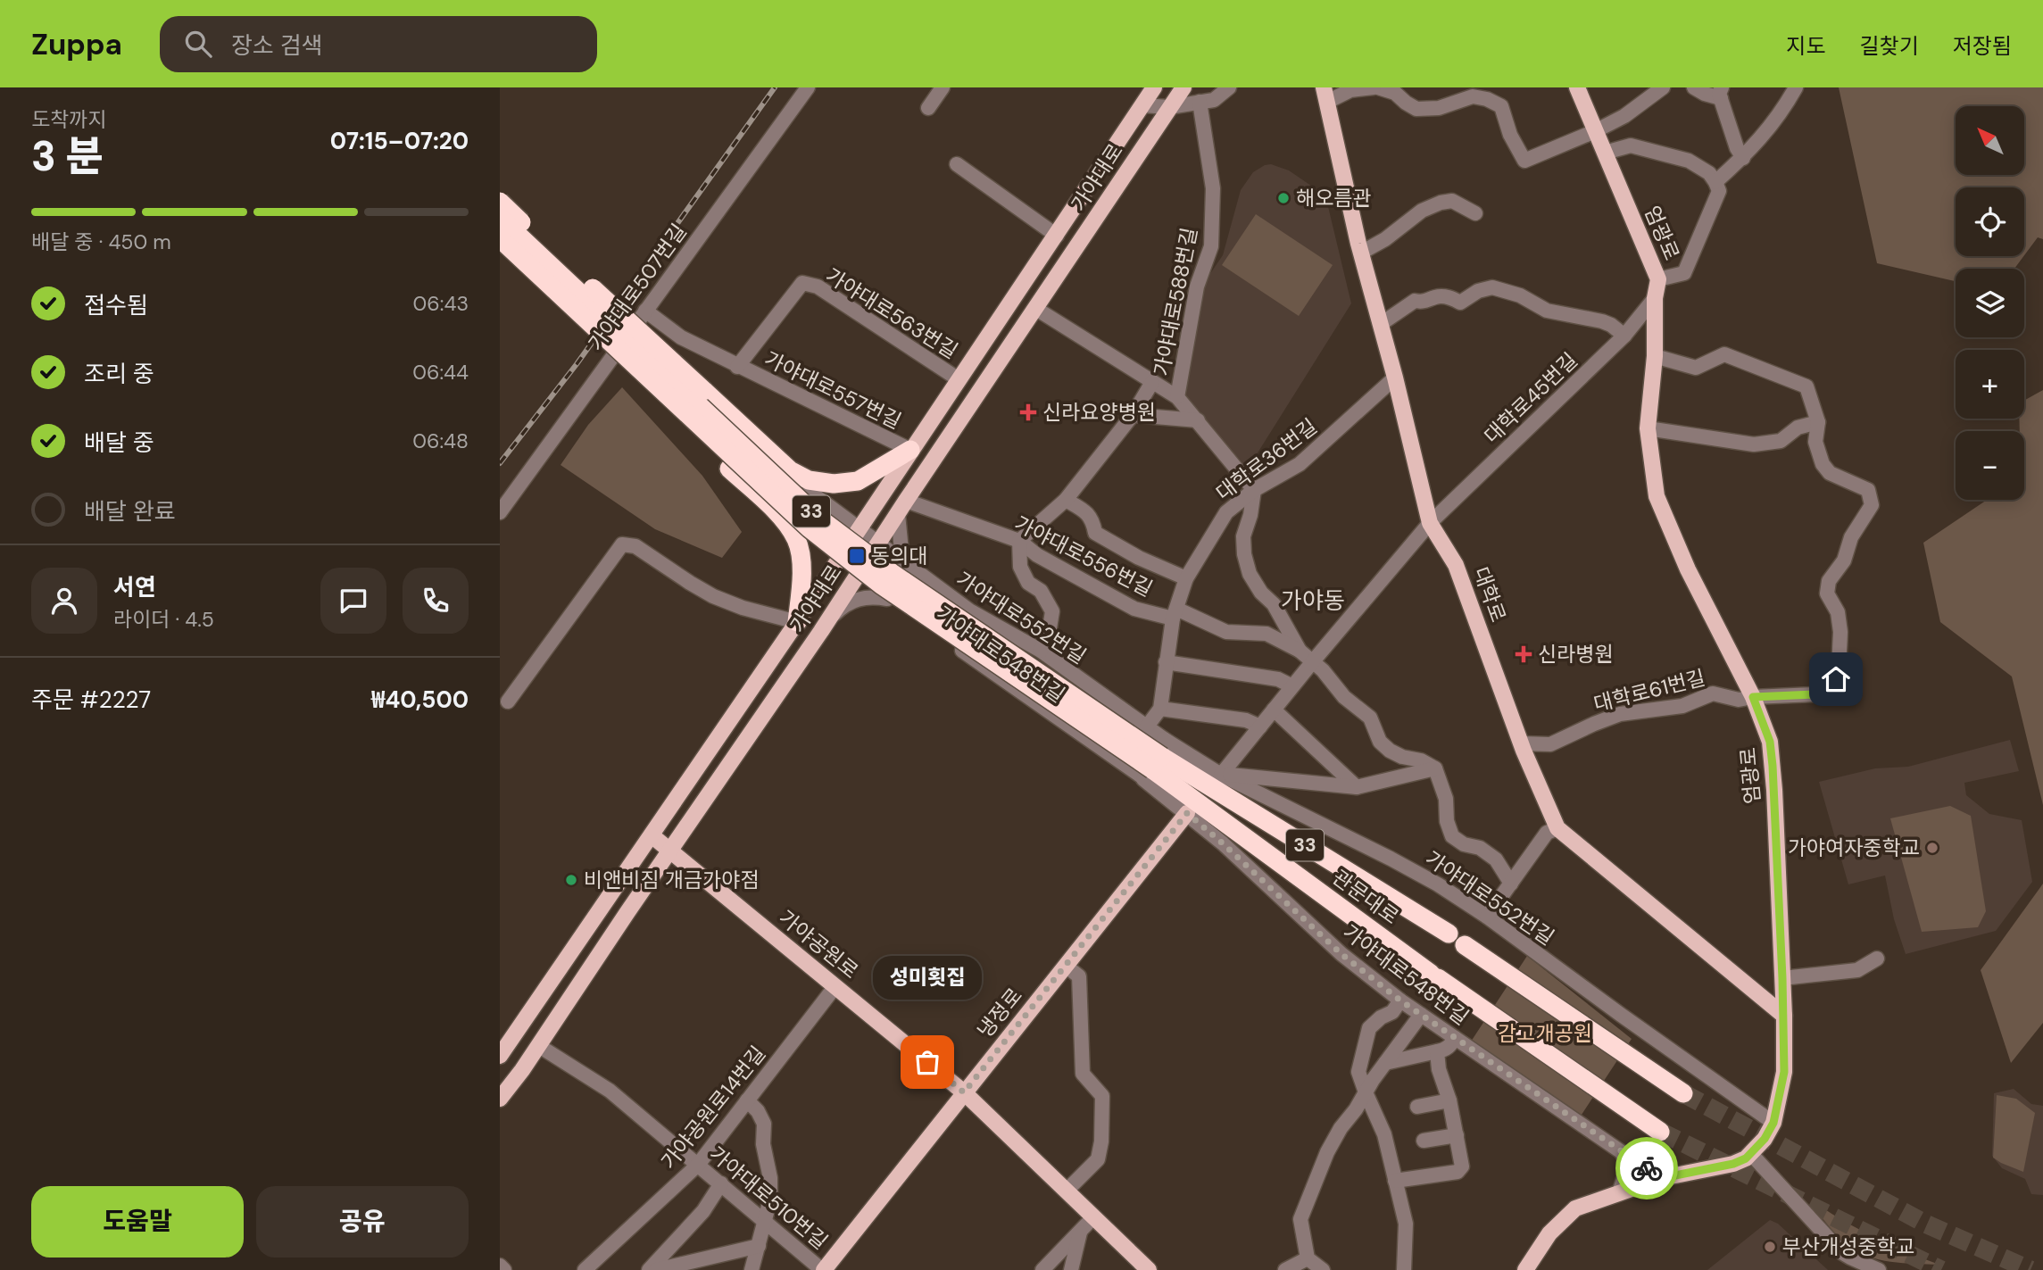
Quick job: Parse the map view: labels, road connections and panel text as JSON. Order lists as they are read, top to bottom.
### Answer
{
  "streets": {
    "highway": ["33", "관문대로"],
    "main road": [
      "가야대로",
      "엄광로",
      "대학로",
      "가야공원로",
      "냉정로"
    ],
    "street": [
      "가야대로507번길",
      "가야대로588번길",
      "가야대로563번길",
      "가야대로557번길",
      "대학로45번길",
      "대학로36번길",
      "가야대로556번길",
      "가야대로552번길",
      "가야대로548번길",
      "대학로61번길",
      "가야공원로14번길",
      "가야대로510번길"
    ]
  },
  "crossings": [
    ["가야대로", "가야대로563번길"],
    ["가야대로", "가야대로557번길"],
    ["가야대로", "가야대로556번길"],
    ["가야대로", "가야대로552번길"],
    ["가야대로", "가야대로548번길"],
    ["가야대로", "가야공원로"],
    ["가야대로", "가야대로510번길"],
    ["엄광로", "대학로45번길"],
    ["엄광로", "대학로"],
    ["엄광로", "가야대로552번길"],
    ["엄광로", "대학로61번길"],
    ["가야대로507번길", "가야대로557번길"],
    ["가야대로563번길", "가야대로557번길"],
    ["대학로45번길", "대학로"],
    ["대학로45번길", "가야대로552번길"],
    ["대학로36번길", "가야대로556번길"],
    ["대학로36번길", "대학로"],
    ["33", "가야대로552번길"],
    ["33", "가야대로548번길"],
    ["33", "관문대로"],
    ["대학로", "대학로61번길"],
    ["가야대로552번길", "가야대로548번길"],
    ["가야대로552번길", "관문대로"],
    ["가야대로548번길", "관문대로"],
    ["가야대로548번길", "냉정로"],
    ["가야공원로", "냉정로"],
    ["가야공원로", "가야공원로14번길"],
    ["냉정로", "가야대로510번길"],
    ["가야공원로14번길", "가야대로510번길"]
  ],
  "districts": ["가야동"],
  "parks": ["감고개공원"],
  "places": {
    "other": [
      "해오름관",
      "가야여자중학교",
      "비앤비짐 개금가야점",
      "성미횟집",
      "부산개성중학교"
    ],
    "health": ["신라요양병원", "신라병원"],
    "transit": ["동의대"]
  },
  "north": "top left",
  "page": {
    "header": "Zuppa",
    "search": "장소 검색",
    "nav": ["지도", "길찾기", "저장됨"],
    "heading": ["3 분", "도착까지", "07:15–07:20"],
    "panel": [
      "서연",
      "라이더 · 4.5",
      "주문 #2227",
      "₩40,500"
    ],
    "map_buttons": ["+", "−"],
    "bar": "배달 중 · 450 m",
    "list": [
      ["접수됨", "06:43"],
      ["조리 중", "06:44"],
      ["배달 중", "06:48"],
      "배달 완료"
    ],
    "bubble": "성미횟집",
    "buttons": ["도움말", "공유"]
  }
}
